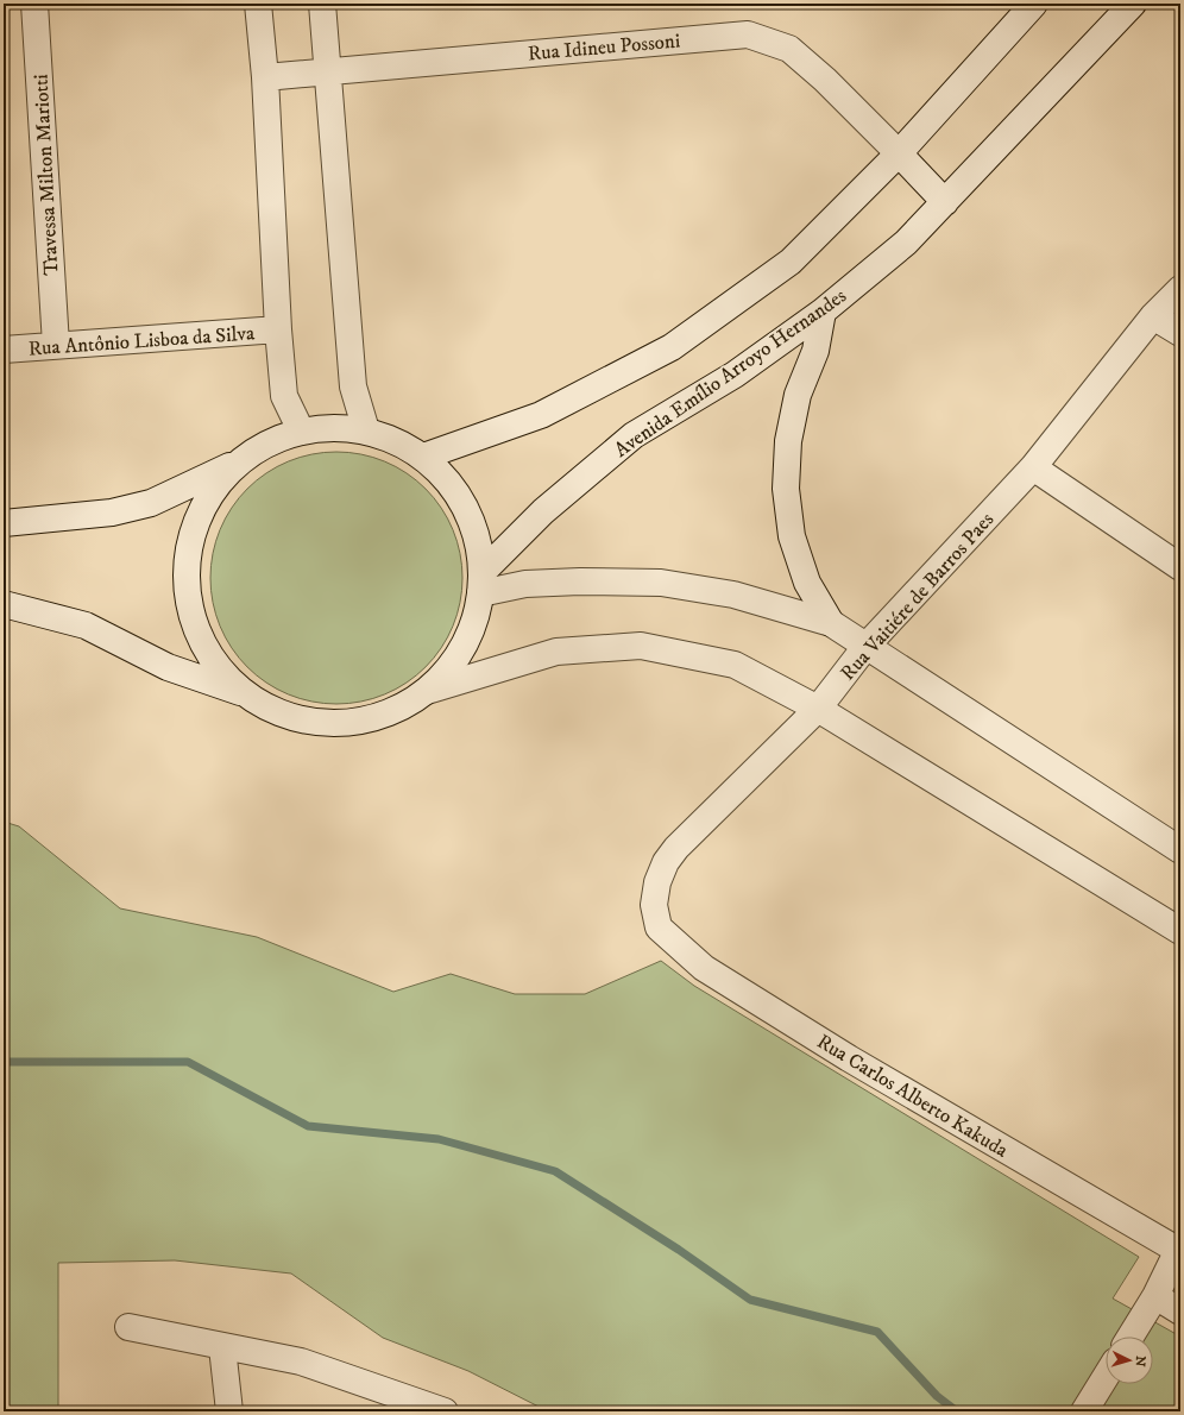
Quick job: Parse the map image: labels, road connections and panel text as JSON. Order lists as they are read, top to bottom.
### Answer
{
  "streets": {
    "street": [
      "Rua Idineu Possoni",
      "Travessa Milton Mariotti",
      "Rua Antônio Lisboa da Silva",
      "Avenida Emílio Arroyo Hernandes",
      "Rua Vaitiére de Barros Paes",
      "Rua Carlos Alberto Kakuda"
    ]
  },
  "crossings": [
    ["Rua Idineu Possoni", "Avenida Emílio Arroyo Hernandes"],
    ["Travessa Milton Mariotti", "Rua Antônio Lisboa da Silva"],
    ["Rua Vaitiére de Barros Paes", "Rua Carlos Alberto Kakuda"]
  ],
  "north": "right"
}
